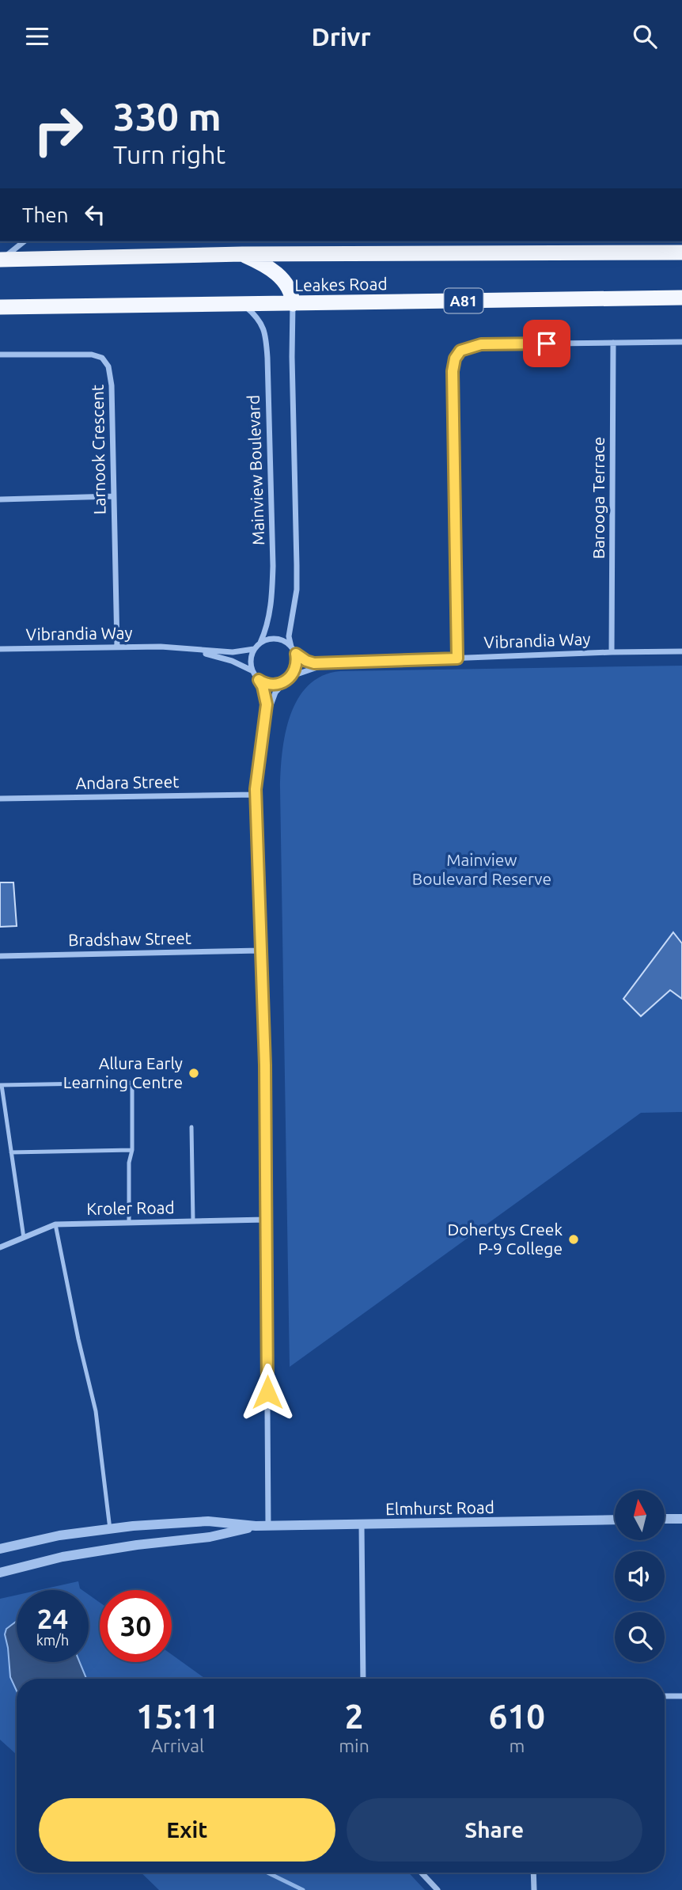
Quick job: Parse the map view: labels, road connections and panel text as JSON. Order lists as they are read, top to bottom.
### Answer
{
  "streets": {
    "highway": ["Leakes Road", "A81"],
    "street": [
      "Larnook Crescent",
      "Mainview Boulevard",
      "Barooga Terrace",
      "Vibrandia Way",
      "Andara Street",
      "Bradshaw Street",
      "Kroler Road",
      "Elmhurst Road"
    ]
  },
  "crossings": [
    ["Leakes Road", "Mainview Boulevard"],
    ["Larnook Crescent", "Vibrandia Way"],
    ["Mainview Boulevard", "Vibrandia Way"],
    ["Barooga Terrace", "Vibrandia Way"]
  ],
  "parks": ["Mainview Boulevard Reserve"],
  "places": ["Allura Early Learning Centre", "Dohertys Creek P-9 College"],
  "north": "top",
  "page": {
    "header": "Drivr",
    "turn": ["330 m", "Turn right"],
    "then": "Then",
    "speed": "24 km/h",
    "limit": "30",
    "eta": [
      "15:11",
      "Arrival",
      "2",
      "min",
      "610",
      "m"
    ],
    "buttons": ["Exit", "Share"]
  }
}
